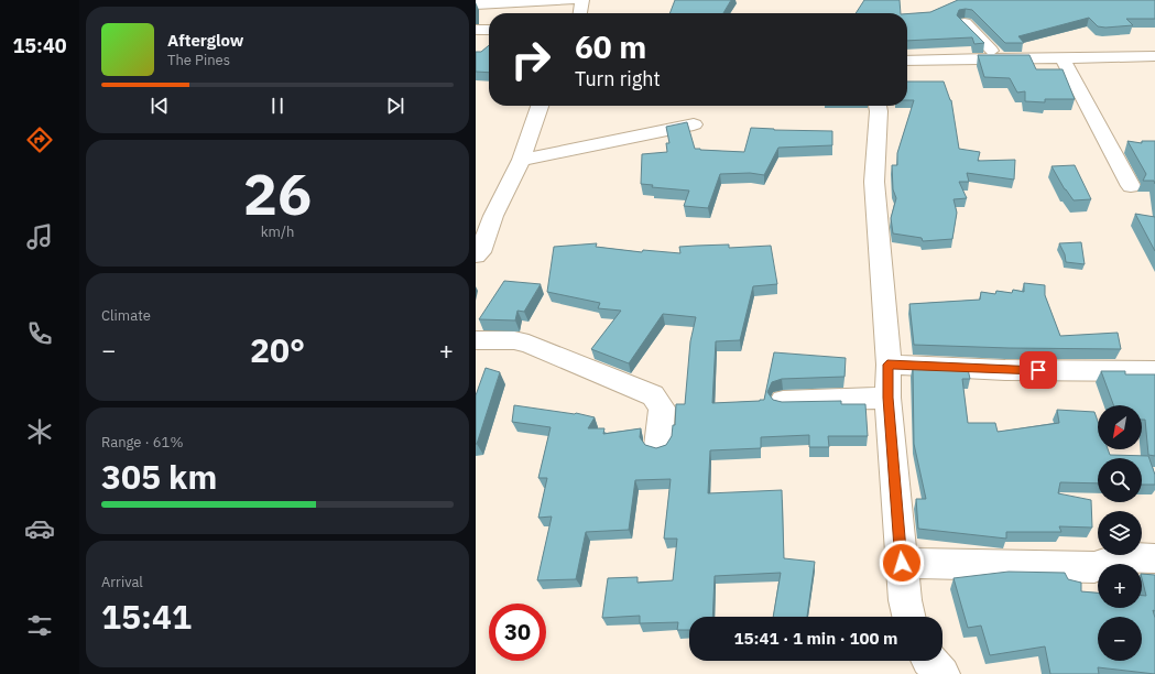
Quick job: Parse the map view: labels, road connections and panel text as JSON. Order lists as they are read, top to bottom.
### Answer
{
  "north": "bottom left",
  "page": {
    "tabs": "15:40",
    "turn": ["60 m", "Turn right"],
    "song": ["Afterglow", "The Pines"],
    "tile": [
      ["26", "km/h"],
      "Climate",
      ["Range · 61%", "305 km"],
      ["Arrival", "15:41"]
    ],
    "heat": ["−", "20°", "+"],
    "map_buttons": ["+", "−"],
    "limit": "30",
    "trip": "15:41 · 1 min · 100 m"
  }
}
